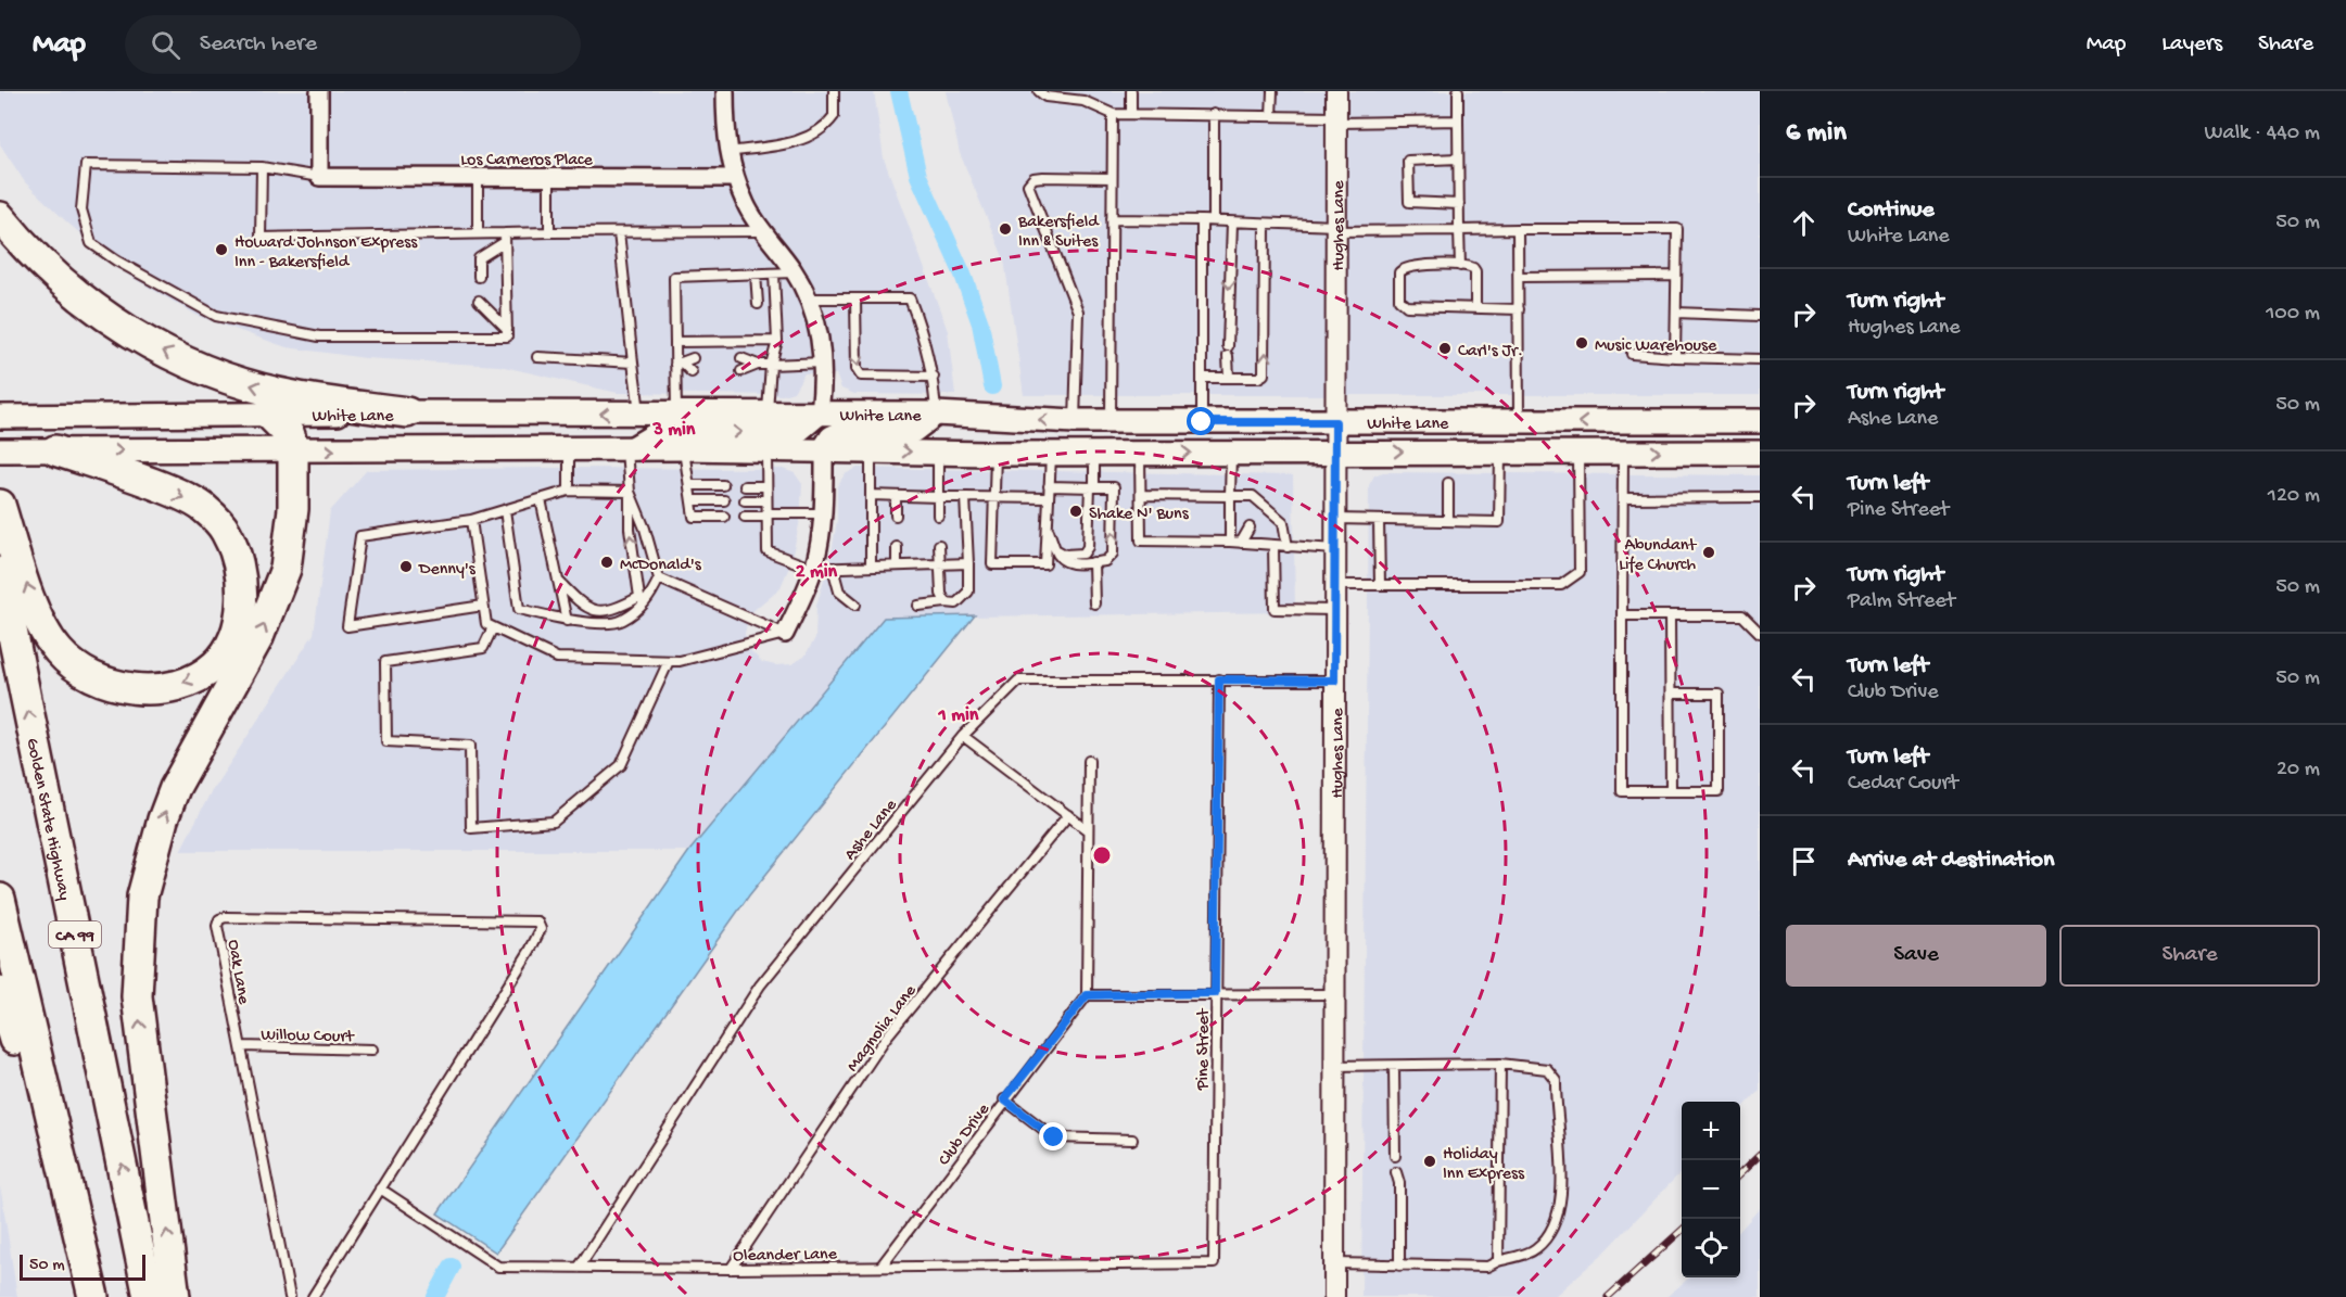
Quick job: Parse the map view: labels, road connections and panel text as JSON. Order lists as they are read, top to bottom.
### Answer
{
  "streets": {
    "highway": ["Golden State Highway", "CA 99"],
    "main road": ["White Lane"],
    "street": ["Los Carneros Place", "Hughes Lane"],
    "lane": [
      "Ashe Lane",
      "Oak Lane",
      "Magnolia Lane",
      "Willow Court",
      "Pine Street",
      "Club Drive",
      "Oleander Lane"
    ]
  },
  "crossings": [
    ["Hughes Lane", "White Lane"],
    ["Hughes Lane", "Ashe Lane"],
    ["Ashe Lane", "Pine Street"],
    ["Ashe Lane", "Oleander Lane"],
    ["Oak Lane", "Willow Court"],
    ["Oak Lane", "Oleander Lane"],
    ["Magnolia Lane", "Oleander Lane"],
    ["Pine Street", "Oleander Lane"],
    ["Club Drive", "Oleander Lane"]
  ],
  "places": [
    "Bakersfield Inn & Suites",
    "Howard Johnson Express Inn - Bakersfield",
    "Music Warehouse",
    "Carl's Jr.",
    "Shake N' Buns",
    "Abundant Life Church",
    "McDonald's",
    "Denny's",
    "Holiday Inn Express"
  ],
  "scale_bar": "50 m",
  "page": {
    "header": "Map",
    "search": "Search here",
    "nav": ["Map", "Layers", "Share"],
    "heading": ["6 min", "Walk · 440 m"],
    "list": [
      ["Continue", "White Lane", "50 m"],
      ["Turn right", "Hughes Lane", "100 m"],
      ["Turn right", "Ashe Lane", "50 m"],
      ["Turn left", "Pine Street", "120 m"],
      ["Turn right", "Palm Street", "50 m"],
      ["Turn left", "Club Drive", "50 m"],
      ["Turn left", "Cedar Court", "20 m"],
      "Arrive at destination"
    ],
    "buttons": ["Save", "Share"],
    "map_buttons": ["+", "−"],
    "scale": "50 m"
  },
  "rings": ["3 min", "2 min", "1 min"]
}
